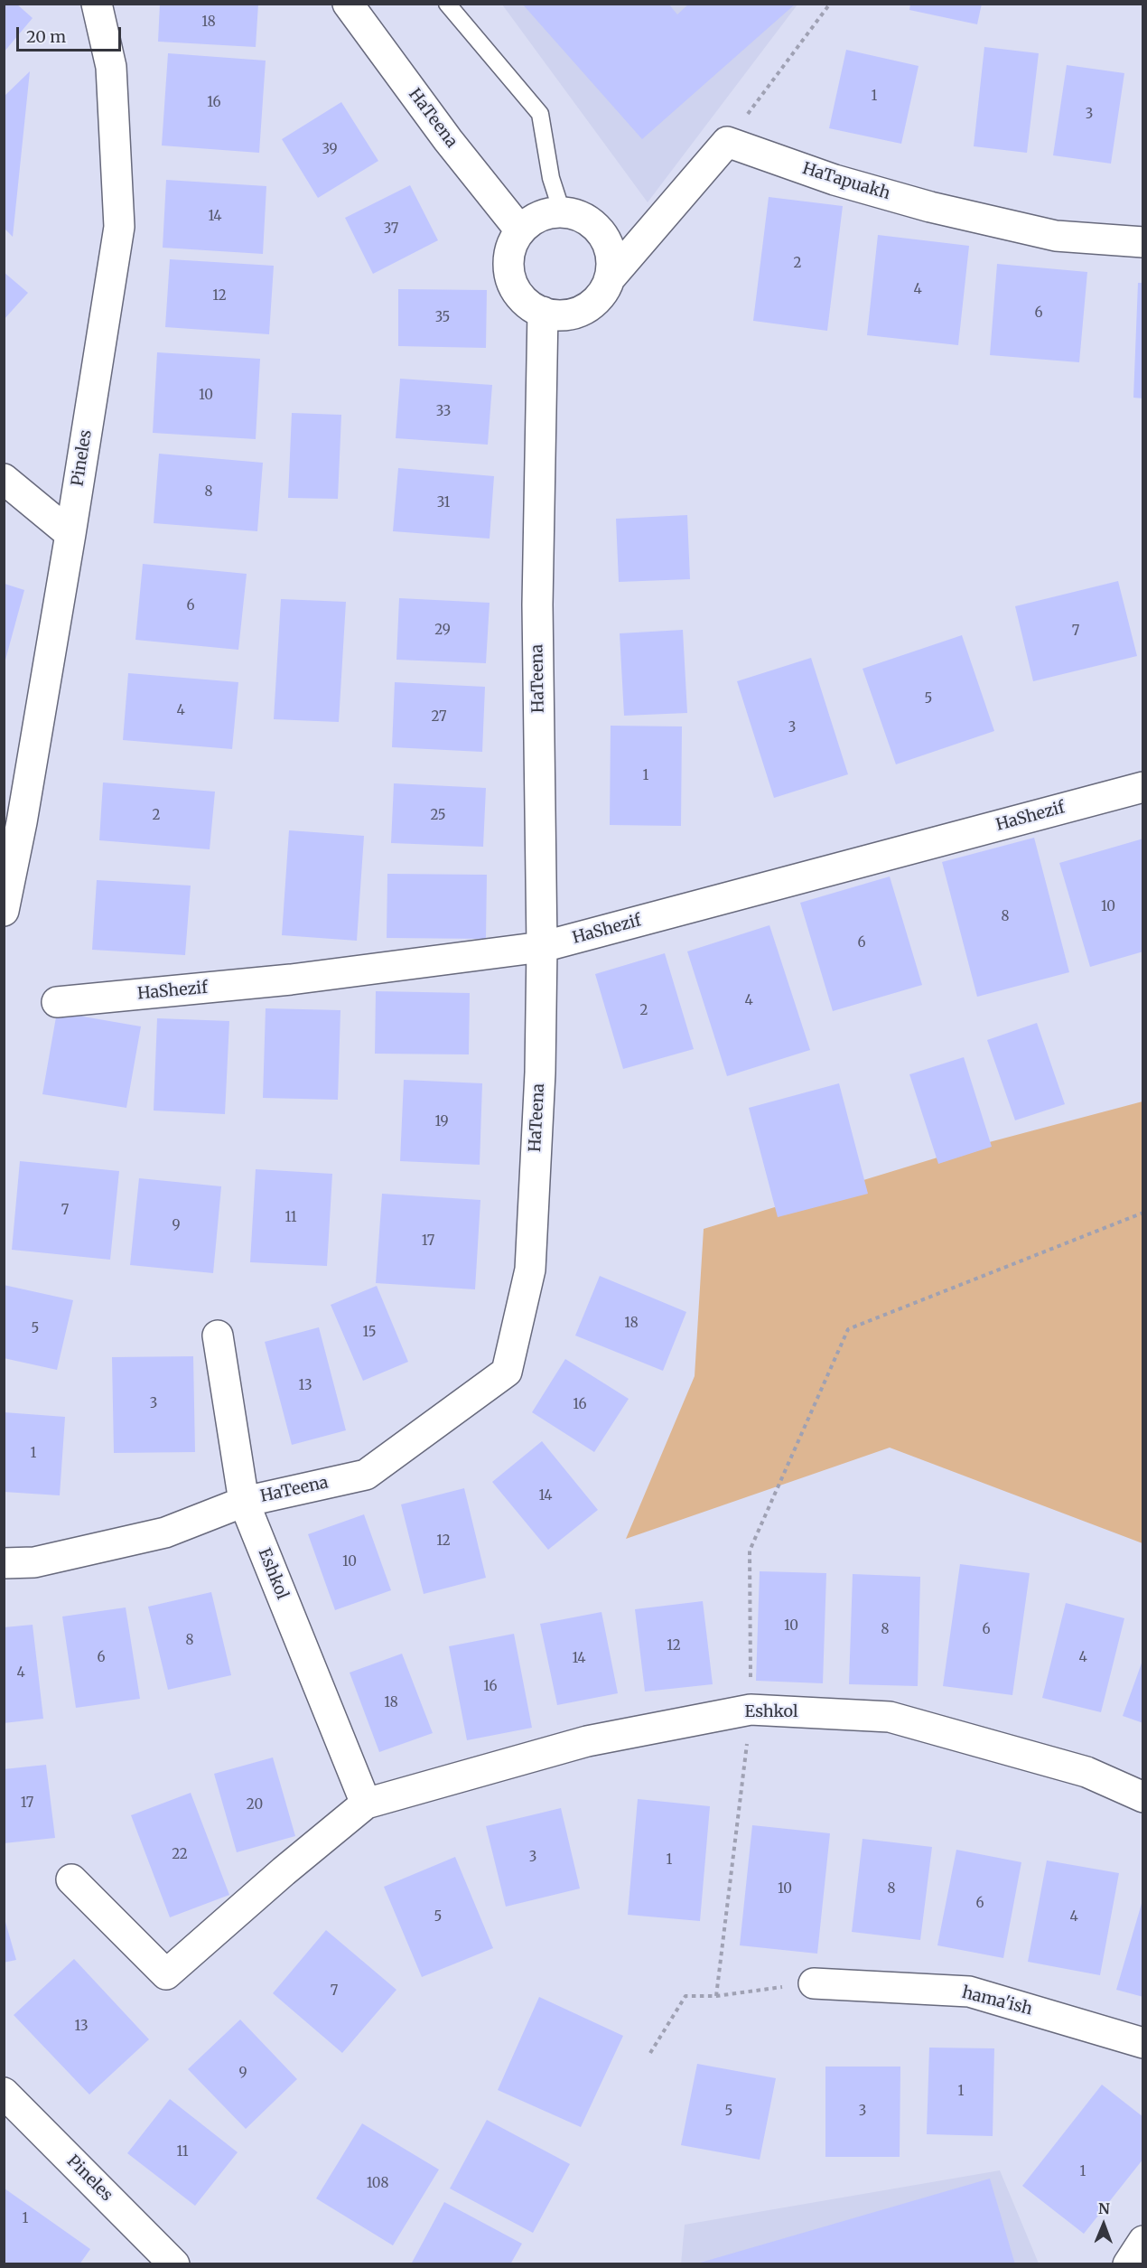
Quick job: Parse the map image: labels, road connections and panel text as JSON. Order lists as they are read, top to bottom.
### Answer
{
  "streets": {
    "street": [
      "HaTeena",
      "HaTapuakh",
      "Pineles",
      "HaShezif",
      "Eshkol",
      "hama'ish"
    ]
  },
  "crossings": [
    ["HaTeena", "HaShezif"],
    ["HaTeena", "Eshkol"]
  ],
  "house_numbers": [
    "18",
    "1",
    "16",
    "3",
    "39",
    "14",
    "37",
    "2",
    "4",
    "12",
    "6",
    "35",
    "10",
    "33",
    "8",
    "31",
    "6",
    "29",
    "7",
    "5",
    "4",
    "27",
    "3",
    "1",
    "2",
    "25",
    "10",
    "8",
    "6",
    "4",
    "2",
    "19",
    "7",
    "11",
    "9",
    "17",
    "18",
    "5",
    "15",
    "13",
    "3",
    "16",
    "1",
    "14",
    "12",
    "10",
    "10",
    "8",
    "6",
    "8",
    "12",
    "6",
    "4",
    "14",
    "4",
    "16",
    "18",
    "17",
    "20",
    "22",
    "3",
    "1",
    "10",
    "8",
    "6",
    "5",
    "4",
    "7",
    "13",
    "9",
    "1",
    "5",
    "3",
    "11",
    "1",
    "108",
    "1"
  ],
  "scale_bar": "20 m",
  "north": "top"
}
